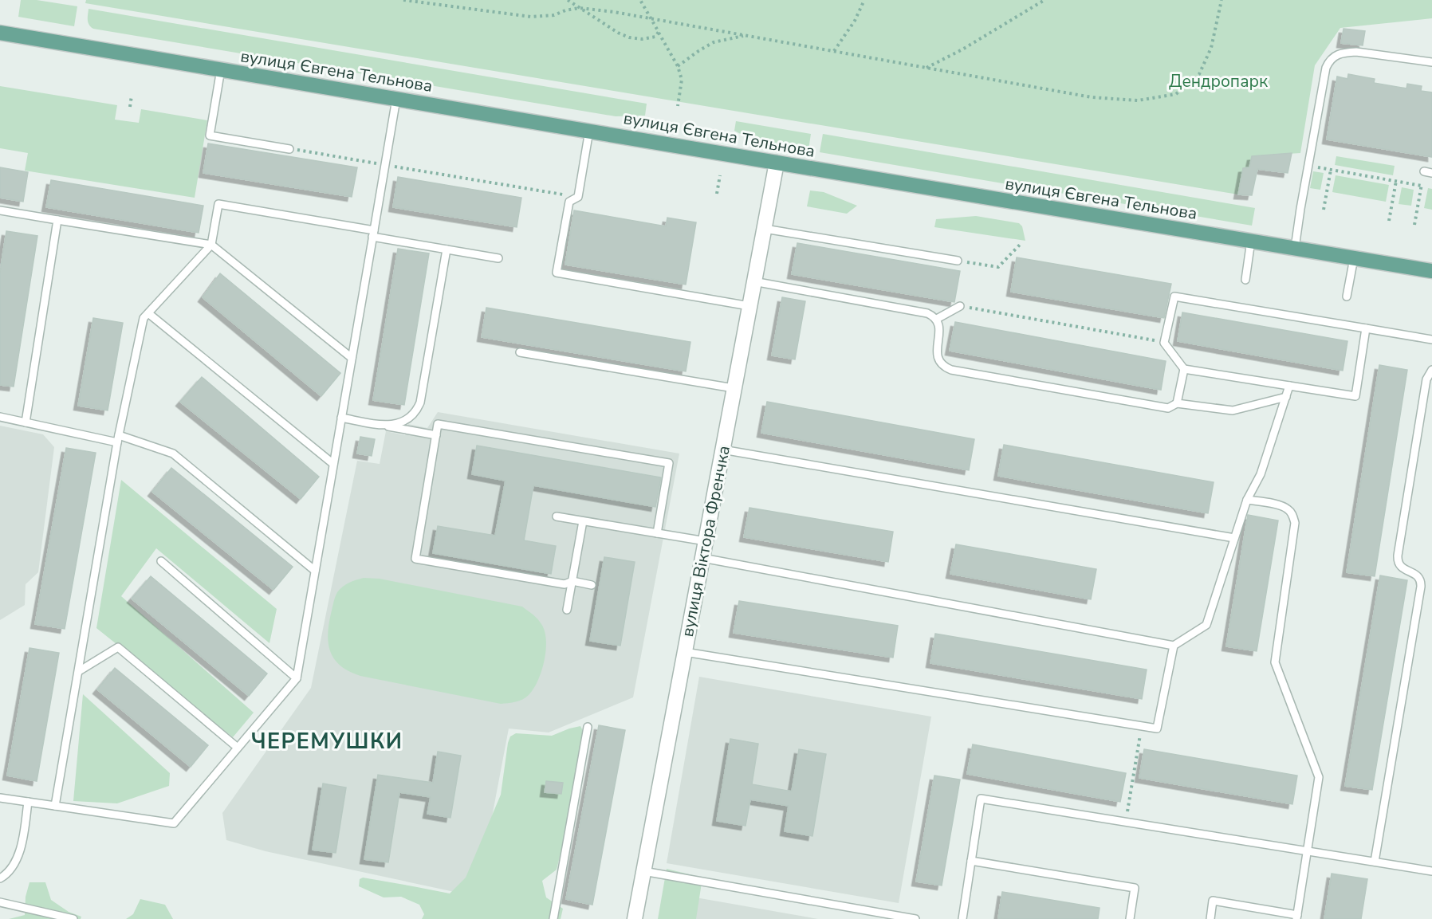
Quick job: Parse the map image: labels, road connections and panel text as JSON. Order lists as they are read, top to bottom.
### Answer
{
  "streets": {
    "main road": ["вулиця Євгена Тельнова"],
    "street": ["вулиця Віктора Френчка"]
  },
  "crossings": [
    ["вулиця Євгена Тельнова", "вулиця Віктора Френчка"]
  ],
  "districts": ["ЧЕРЕМУШКИ"],
  "parks": ["Дендропарк"]
}
